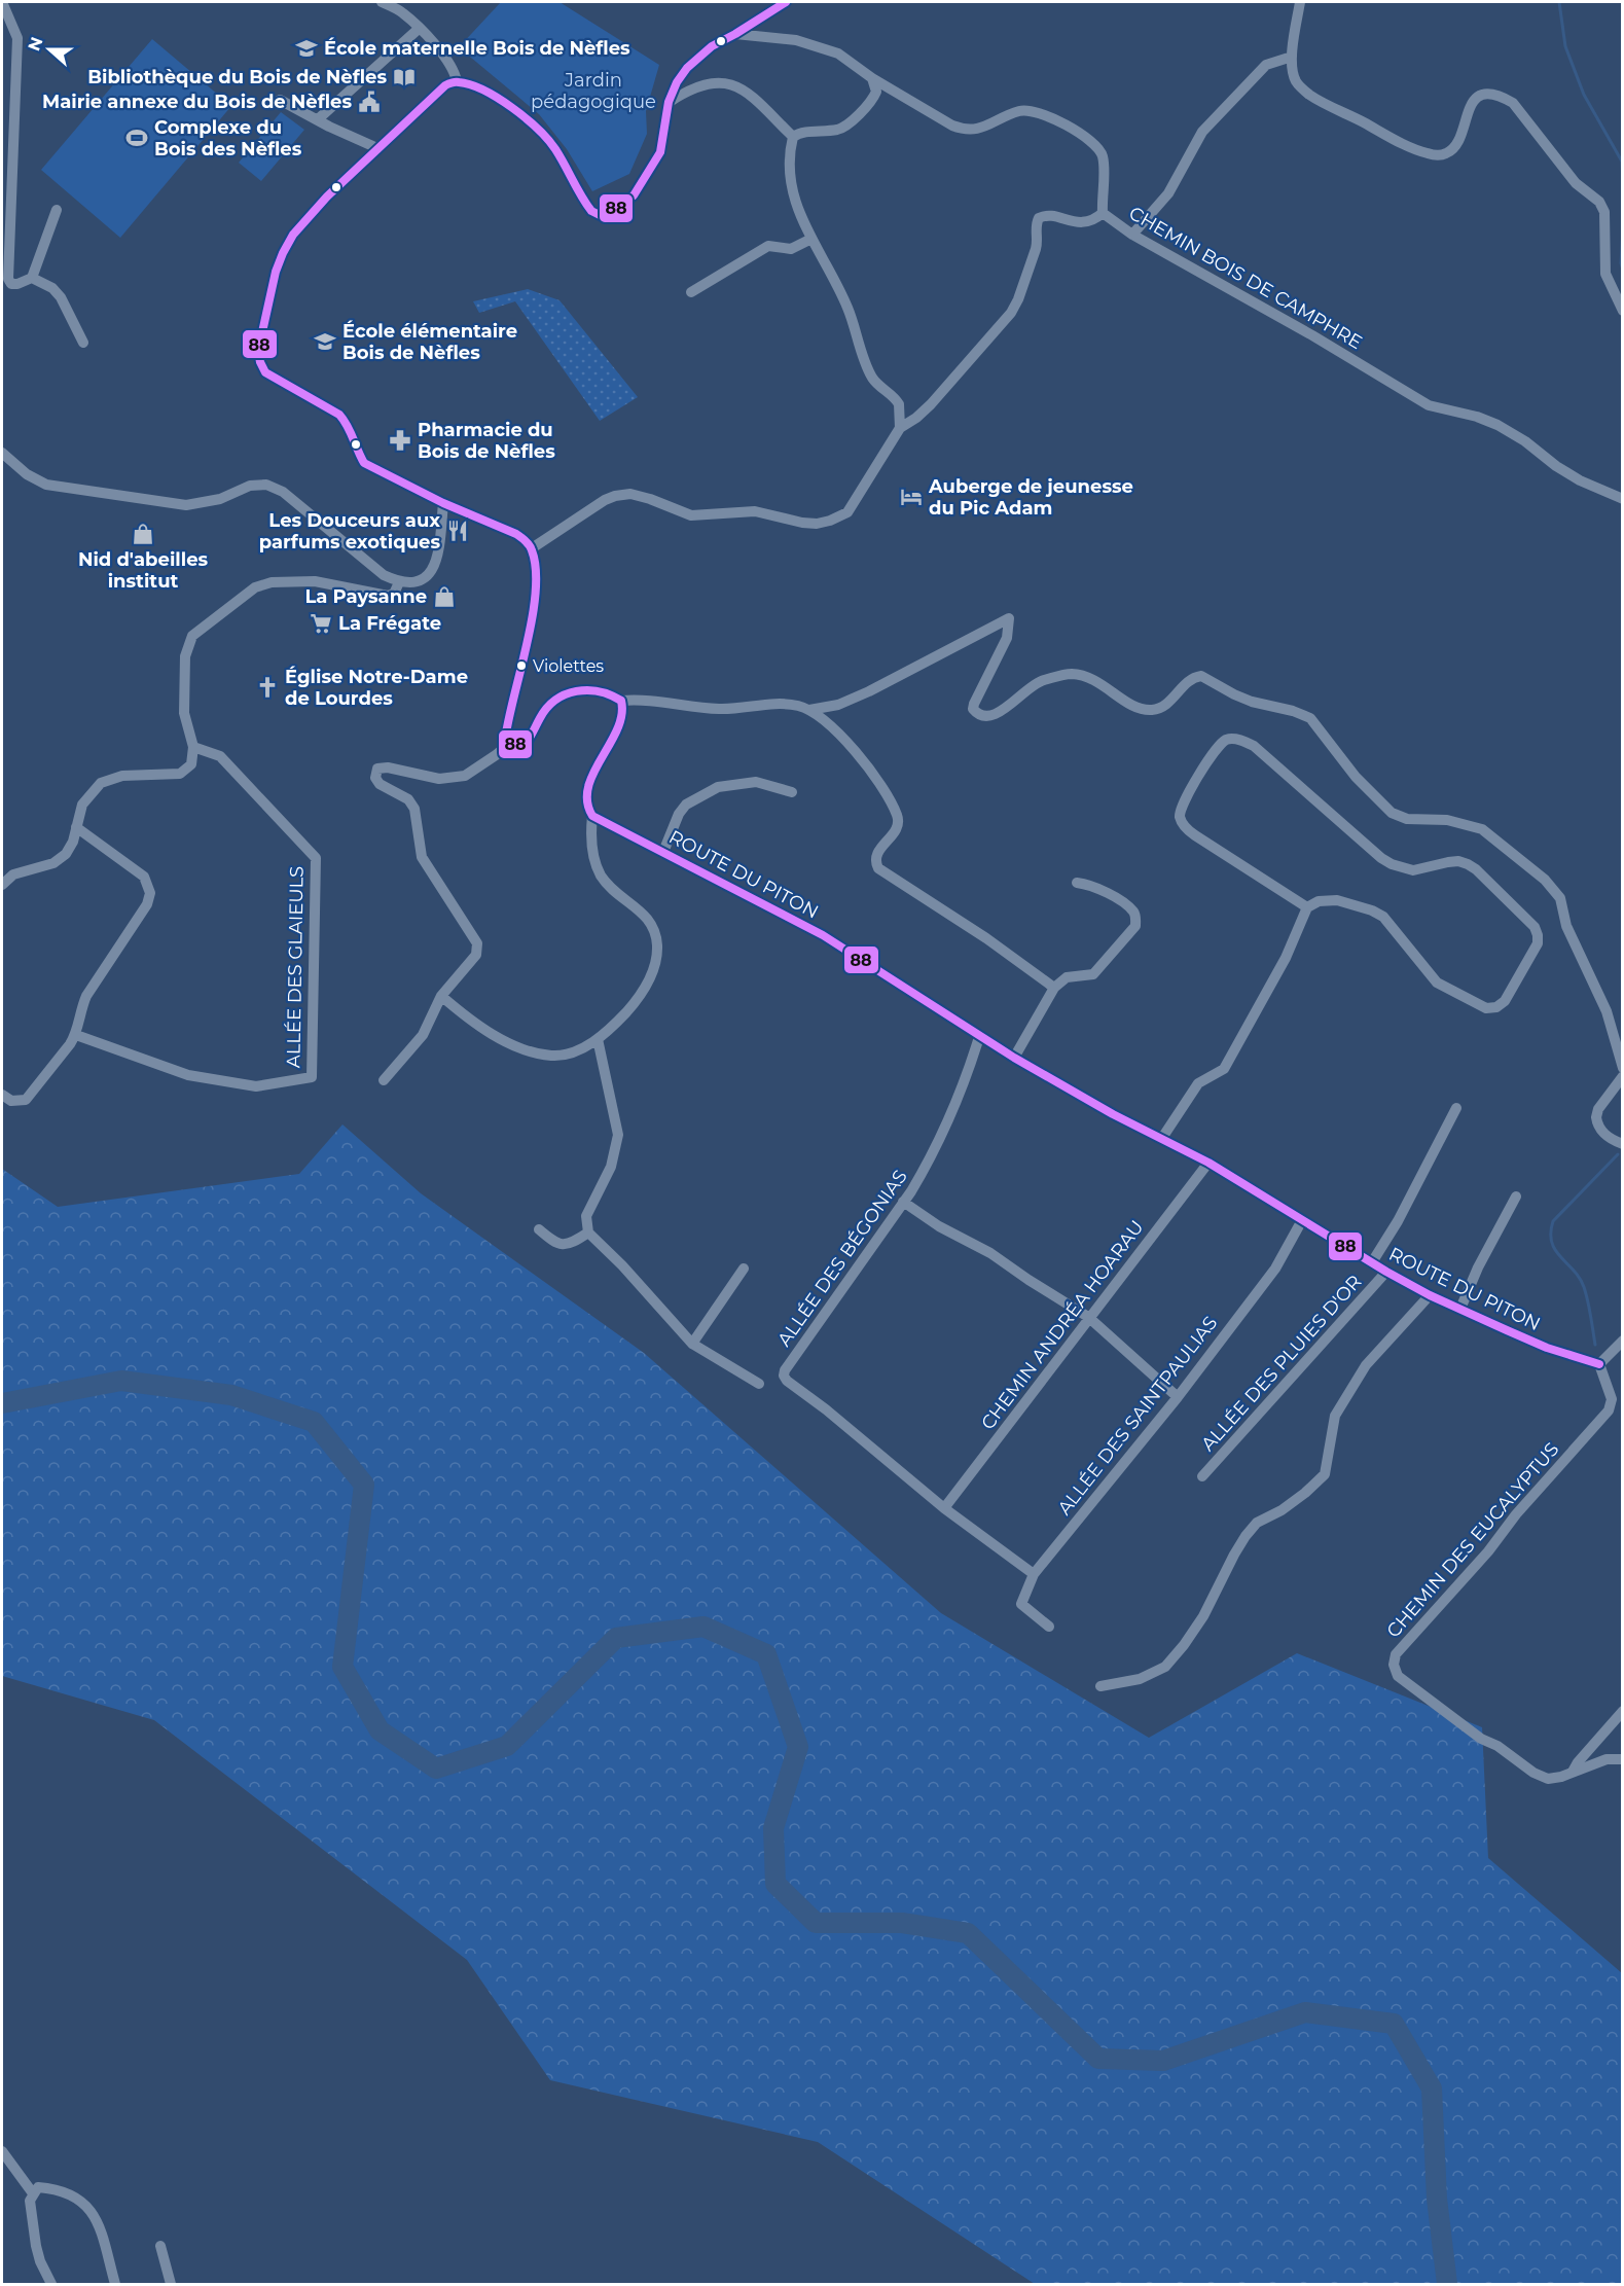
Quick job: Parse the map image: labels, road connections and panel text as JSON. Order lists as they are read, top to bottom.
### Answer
{
  "streets": {
    "street": [
      "CHEMIN BOIS DE CAMPHRE",
      "ROUTE DU PITON",
      "ALLÉE DES GLAIEULS",
      "ALLÉE DES BÉGONIAS",
      "CHEMIN ANDRÉA HOARAU",
      "ALLÉE DES PLUIES D'OR",
      "ALLÉE DES SAINTPAULIAS",
      "CHEMIN DES EUCALYPTUS"
    ]
  },
  "crossings": [
    ["ROUTE DU PITON", "ALLÉE DES BÉGONIAS"],
    ["ROUTE DU PITON", "CHEMIN ANDRÉA HOARAU"],
    ["ROUTE DU PITON", "ALLÉE DES PLUIES D'OR"],
    ["ROUTE DU PITON", "ALLÉE DES SAINTPAULIAS"],
    ["ROUTE DU PITON", "CHEMIN DES EUCALYPTUS"],
    ["ALLÉE DES BÉGONIAS", "CHEMIN ANDRÉA HOARAU"],
    ["ALLÉE DES BÉGONIAS", "ALLÉE DES SAINTPAULIAS"]
  ],
  "parks": ["Jardin pédagogique"],
  "places": {
    "school or university": ["École maternelle Bois de Nèfles", "École élémentaire Bois de Nèfles"],
    "library": ["Bibliothèque du Bois de Nèfles"],
    "public building": ["Mairie annexe du Bois de Nèfles"],
    "sports": ["Complexe du Bois des Nèfles"],
    "pharmacy": ["Pharmacie du Bois de Nèfles"],
    "hotel": ["Auberge de jeunesse du Pic Adam"],
    "restaurant": ["Les Douceurs aux parfums exotiques"],
    "shop": ["Nid d'abeilles institut", "La Paysanne"],
    "supermarket": ["La Frégate"],
    "other": ["Violettes"],
    "church": ["Église Notre-Dame de Lourdes"]
  },
  "lines": ["transit line 88"],
  "north": "left"
}
